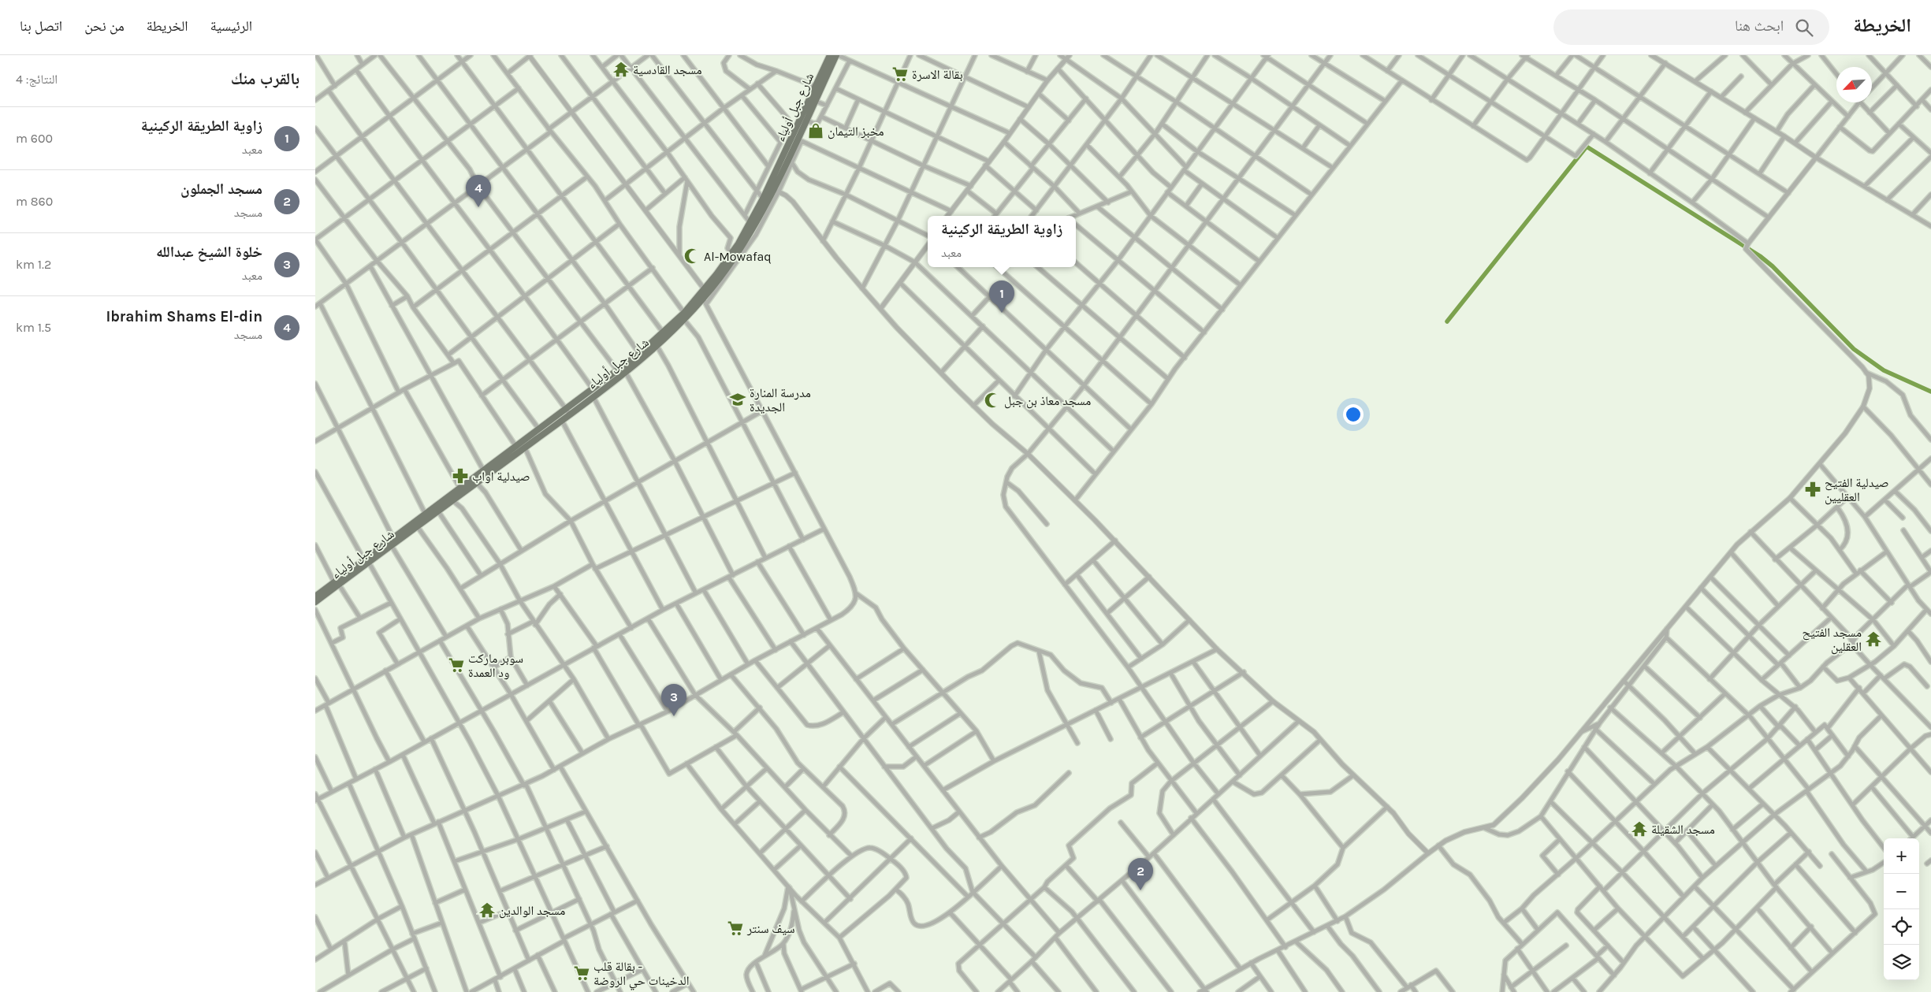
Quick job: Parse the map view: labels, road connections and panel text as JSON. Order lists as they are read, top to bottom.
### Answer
{
  "streets": {
    "main road": ["شارع جبل أولياء"]
  },
  "places": {
    "temple": [
      "مسجد القادسية",
      "مسجد الفتيح العقلين",
      "مسجد الشقيلة",
      "مسجد الوالدين"
    ],
    "supermarket": [
      "بقالة الاسرة",
      "سوبر ماركت ود العمدة",
      "سيف سنتر",
      "بقالة قلب - الدخينات حي الروضة"
    ],
    "shop": ["مخبز التيمان"],
    "mosque": ["Al-Mowafaq", "مسجد معاذ بن جبل"],
    "school or university": ["مدرسة المنارة الجديدة"],
    "pharmacy": ["صيدلية اواب", "صيدلية الفتيح العقليين"]
  },
  "north": "bottom left",
  "page": {
    "header": "الخريطة",
    "search": "ابحث هنا",
    "nav": [
      "الرئيسية",
      "الخريطة",
      "من نحن",
      "اتصل بنا"
    ],
    "heading": ["بالقرب منك", "النتائج: 4"],
    "list": [
      {
        "mark": "1",
        "name": "زاوية الطريقة الركينية",
        "note": "معبد",
        "value": "600 m"
      },
      {
        "mark": "2",
        "name": "مسجد الجملون",
        "note": "مسجد",
        "value": "860 m"
      },
      {
        "mark": "3",
        "name": "خلوة الشيخ عبدالله",
        "note": "معبد",
        "value": "1.2 km"
      },
      {
        "mark": "4",
        "name": "Ibrahim Shams El-din",
        "note": "مسجد",
        "value": "1.5 km"
      }
    ],
    "pins": [
      "4",
      "1",
      "3",
      "2"
    ],
    "popup": ["زاوية الطريقة الركينية", "معبد"],
    "map_buttons": ["+", "−"]
  }
}
